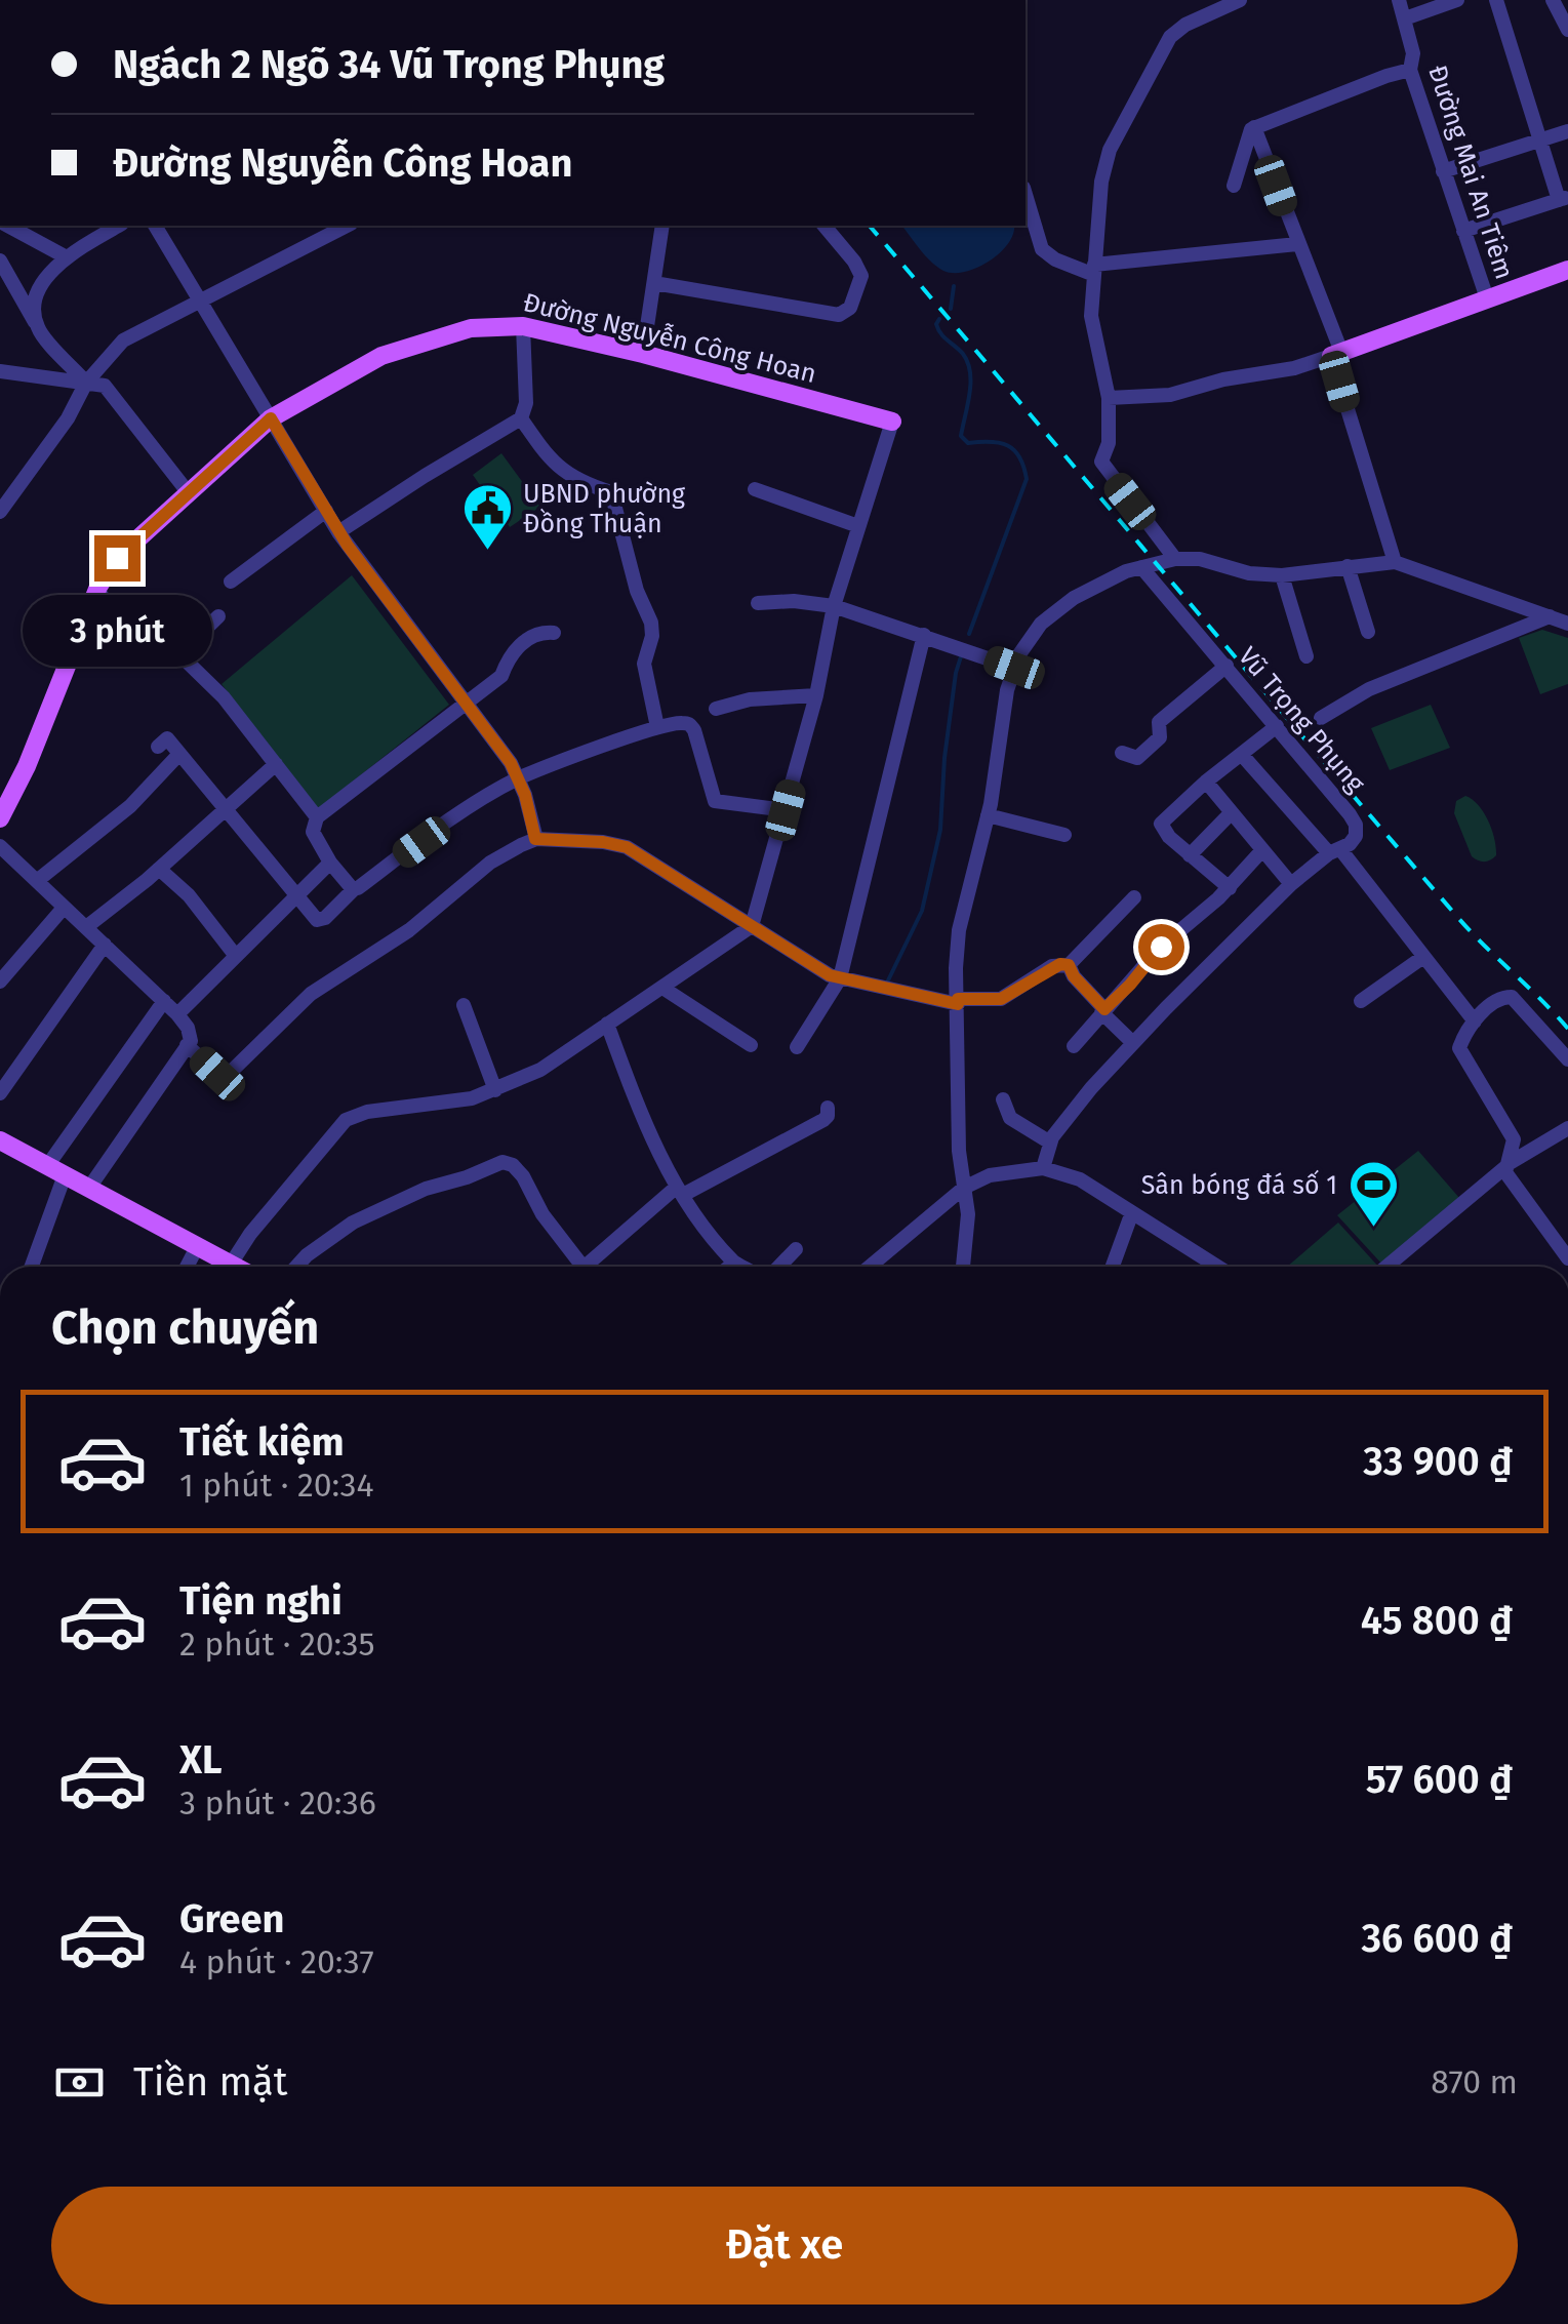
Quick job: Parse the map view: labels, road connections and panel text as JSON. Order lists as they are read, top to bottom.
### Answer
{
  "streets": {
    "main road": ["Đường Nguyễn Công Hoan"],
    "street": ["Đường Mai An Tiêm", "Vũ Trọng Phụng"]
  },
  "places": {
    "public building": ["UBND phường Đồng Thuận"],
    "sports": ["Sân bóng đá số 1"]
  },
  "page": {
    "banner": ["Ngách 2 Ngõ 34 Vũ Trọng Phụng", "Đường Nguyễn Công Hoan"],
    "bubble": "3 phút",
    "heading": "Chọn chuyến",
    "list": [
      {
        "name": "Tiết kiệm",
        "note": "1 phút · 20:34",
        "value": "33 900 ₫"
      },
      {
        "name": "Tiện nghi",
        "note": "2 phút · 20:35",
        "value": "45 800 ₫"
      },
      {
        "name": "XL",
        "note": "3 phút · 20:36",
        "value": "57 600 ₫"
      },
      {
        "name": "Green",
        "note": "4 phút · 20:37",
        "value": "36 600 ₫"
      }
    ],
    "pay": ["Tiền mặt", "870 m"],
    "buttons": "Đặt xe"
  }
}
